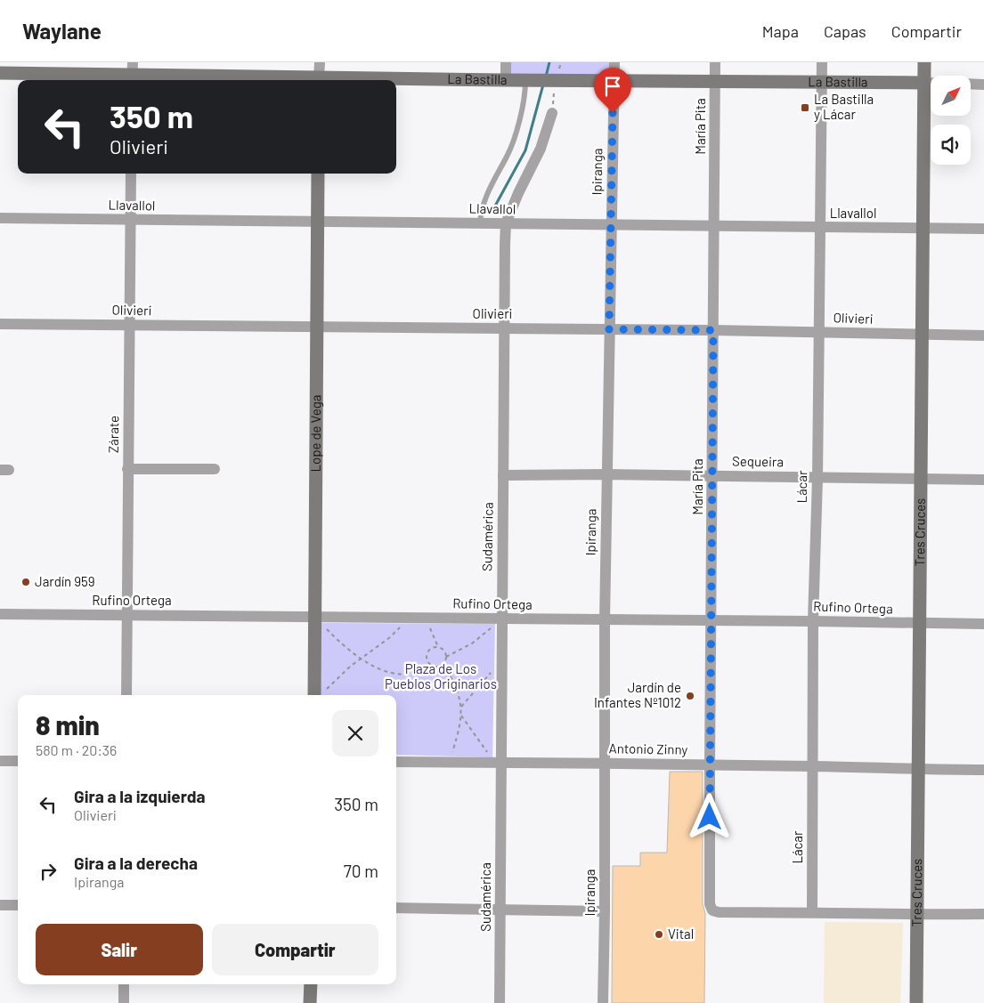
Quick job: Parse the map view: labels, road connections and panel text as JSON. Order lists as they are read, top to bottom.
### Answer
{
  "streets": {
    "street": [
      "La Bastilla",
      "María Pita",
      "Ipiranga",
      "Llavallol",
      "Olivieri",
      "Zárate",
      "Lope de Vega",
      "Sequeira",
      "Lácar",
      "Tres Cruces",
      "Sudamérica",
      "Rufino Ortega",
      "Antonio Zinny"
    ]
  },
  "crossings": [
    ["La Bastilla", "María Pita"],
    ["La Bastilla", "Ipiranga"],
    ["La Bastilla", "Lácar"],
    ["La Bastilla", "Tres Cruces"],
    ["María Pita", "Llavallol"],
    ["María Pita", "Olivieri"],
    ["María Pita", "Sequeira"],
    ["María Pita", "Lácar"],
    ["María Pita", "Rufino Ortega"],
    ["María Pita", "Antonio Zinny"],
    ["Ipiranga", "Llavallol"],
    ["Ipiranga", "Olivieri"],
    ["Ipiranga", "Sequeira"],
    ["Ipiranga", "Rufino Ortega"],
    ["Ipiranga", "Antonio Zinny"],
    ["Llavallol", "Zárate"],
    ["Llavallol", "Lope de Vega"],
    ["Llavallol", "Lácar"],
    ["Llavallol", "Tres Cruces"],
    ["Llavallol", "Sudamérica"],
    ["Olivieri", "Zárate"],
    ["Olivieri", "Lope de Vega"],
    ["Olivieri", "Lácar"],
    ["Olivieri", "Tres Cruces"],
    ["Olivieri", "Sudamérica"],
    ["Zárate", "Rufino Ortega"],
    ["Lope de Vega", "Rufino Ortega"],
    ["Sequeira", "Lácar"],
    ["Sequeira", "Tres Cruces"],
    ["Sequeira", "Sudamérica"],
    ["Lácar", "Rufino Ortega"],
    ["Lácar", "Antonio Zinny"],
    ["Tres Cruces", "Rufino Ortega"],
    ["Tres Cruces", "Antonio Zinny"],
    ["Sudamérica", "Rufino Ortega"],
    ["Sudamérica", "Antonio Zinny"]
  ],
  "parks": ["Plaza de Los Pueblos Originarios"],
  "places": {
    "transit": ["La Bastilla y Lácar"],
    "other": ["Jardín 959", "Jardín de Infantes Nº1012", "Vital"]
  },
  "north": "top right",
  "page": {
    "header": "Waylane",
    "nav": ["Mapa", "Capas", "Compartir"],
    "turn": ["350 m", "Olivieri"],
    "heading": ["8 min", "580 m · 20:36"],
    "list": [
      {
        "name": "Gira a la izquierda",
        "note": "Olivieri",
        "value": "350 m"
      },
      {
        "name": "Gira a la derecha",
        "note": "Ipiranga",
        "value": "70 m"
      }
    ],
    "buttons": ["Salir", "Compartir"]
  }
}
